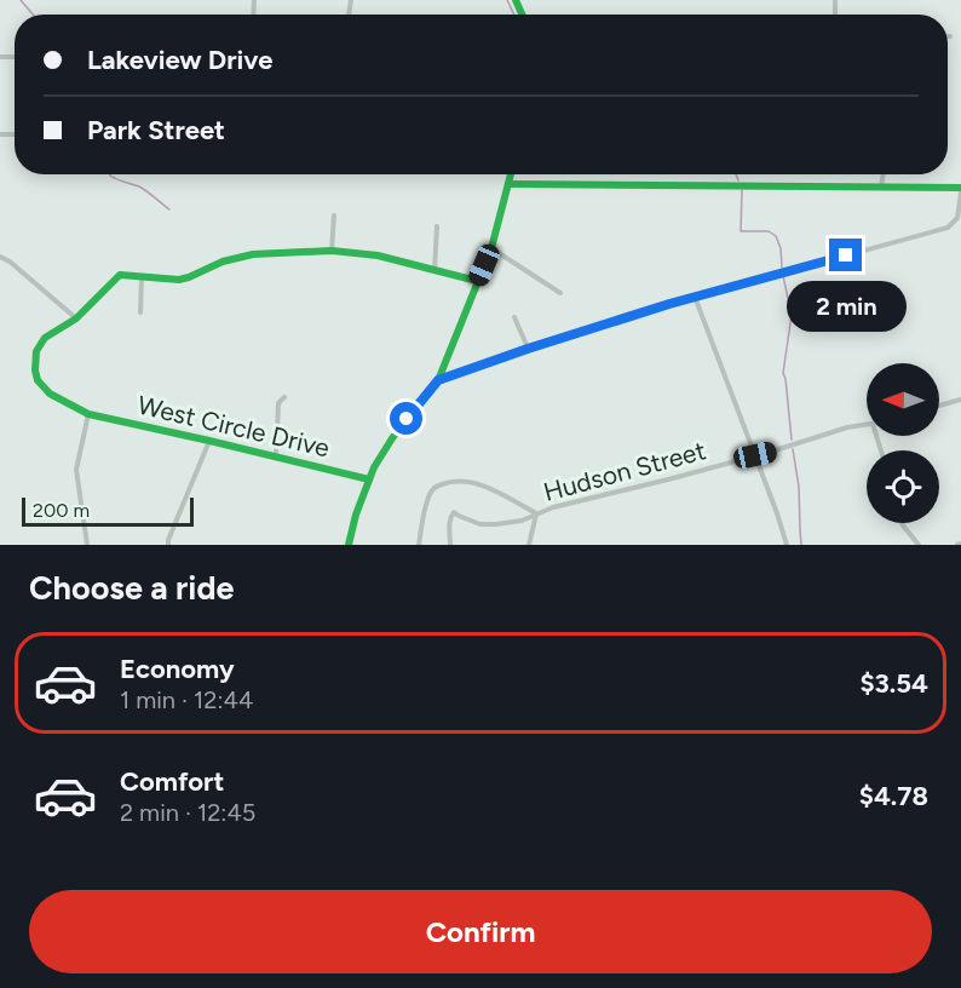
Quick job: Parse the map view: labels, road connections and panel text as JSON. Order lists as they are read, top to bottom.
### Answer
{
  "streets": {
    "street": ["West Circle Drive", "Hudson Street"]
  },
  "scale_bar": "200 m",
  "north": "left",
  "page": {
    "banner": ["Lakeview Drive", "Park Street"],
    "bubble": "2 min",
    "scale": "200 m",
    "heading": "Choose a ride",
    "list": [
      {
        "name": "Economy",
        "note": "1 min · 12:44",
        "value": "$3.54"
      },
      {
        "name": "Comfort",
        "note": "2 min · 12:45",
        "value": "$4.78"
      }
    ],
    "buttons": "Confirm"
  }
}
